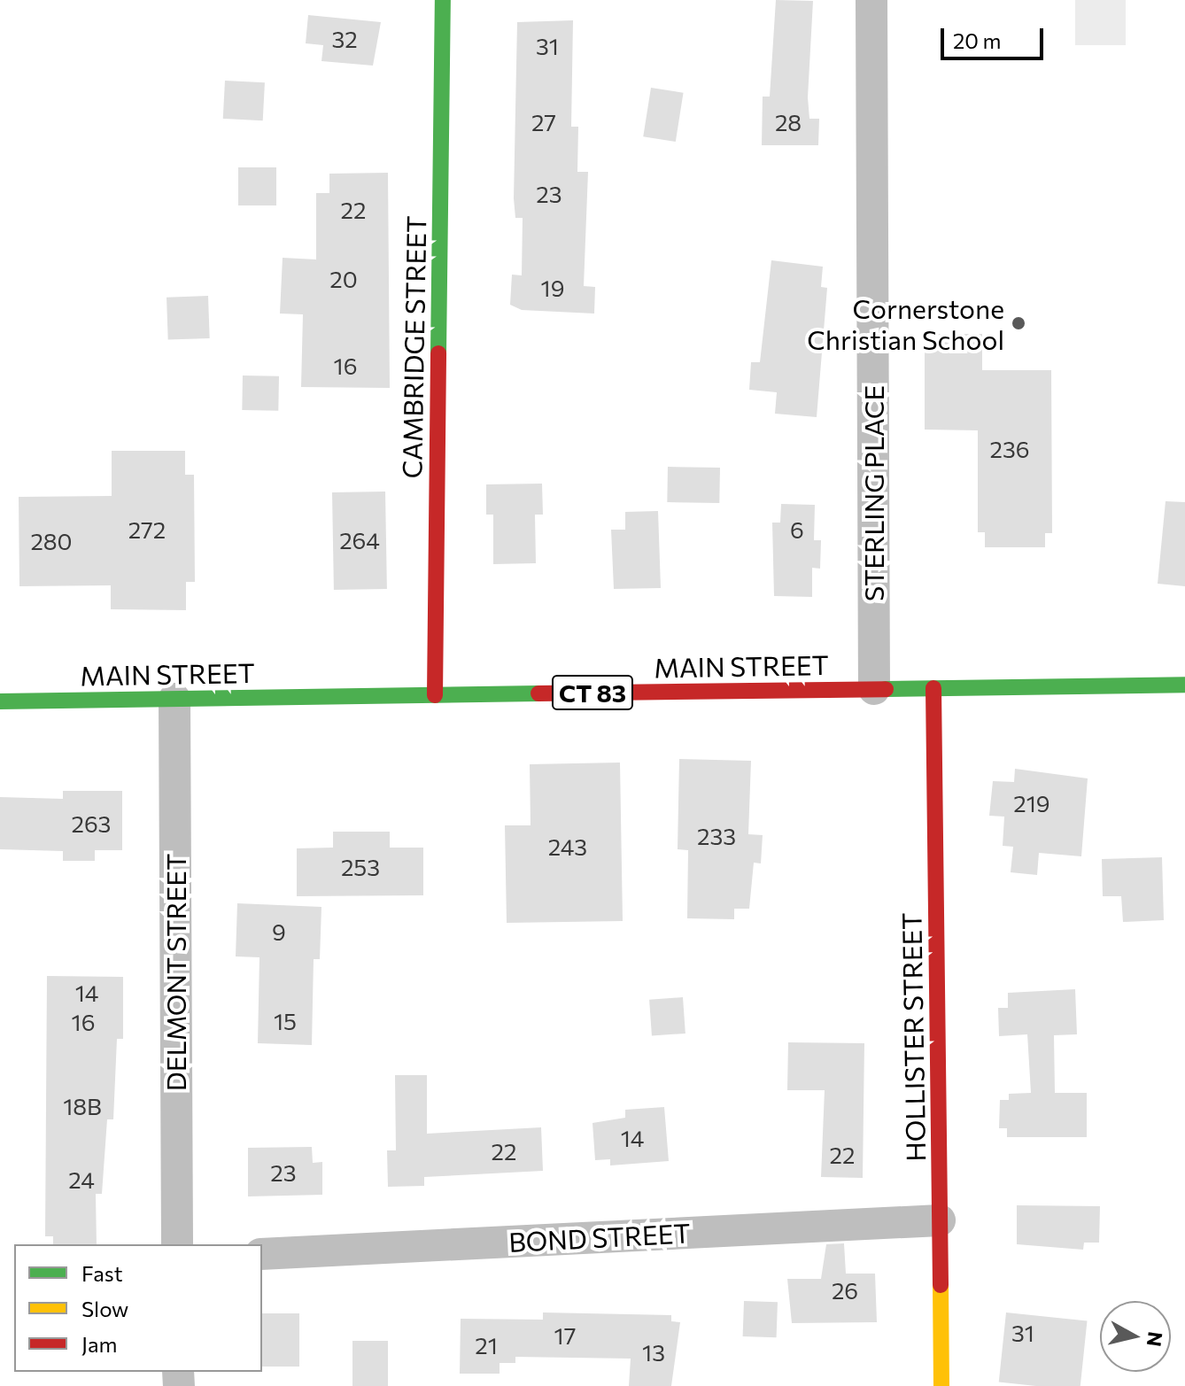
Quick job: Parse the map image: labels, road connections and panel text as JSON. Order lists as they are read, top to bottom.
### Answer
{
  "streets": {
    "street": [
      "CAMBRIDGE STREET",
      "STERLING PLACE",
      "MAIN STREET",
      "CT 83",
      "DELMONT STREET",
      "HOLLISTER STREET",
      "BOND STREET"
    ]
  },
  "crossings": [
    ["CAMBRIDGE STREET", "MAIN STREET"],
    ["STERLING PLACE", "MAIN STREET"],
    ["MAIN STREET", "DELMONT STREET"],
    ["MAIN STREET", "HOLLISTER STREET"],
    ["HOLLISTER STREET", "BOND STREET"]
  ],
  "places": ["Cornerstone Christian School"],
  "house_numbers": [
    "32",
    "31",
    "27",
    "28",
    "23",
    "22",
    "20",
    "19",
    "16",
    "236",
    "272",
    "6",
    "264",
    "280",
    "219",
    "263",
    "233",
    "243",
    "253",
    "9",
    "14",
    "15",
    "16",
    "18B",
    "14",
    "22",
    "22",
    "23",
    "24",
    "26",
    "31",
    "17",
    "21",
    "13"
  ],
  "legend": ["Fast", "Slow", "Jam"],
  "scale_bar": "20 m",
  "north": "right"
}
